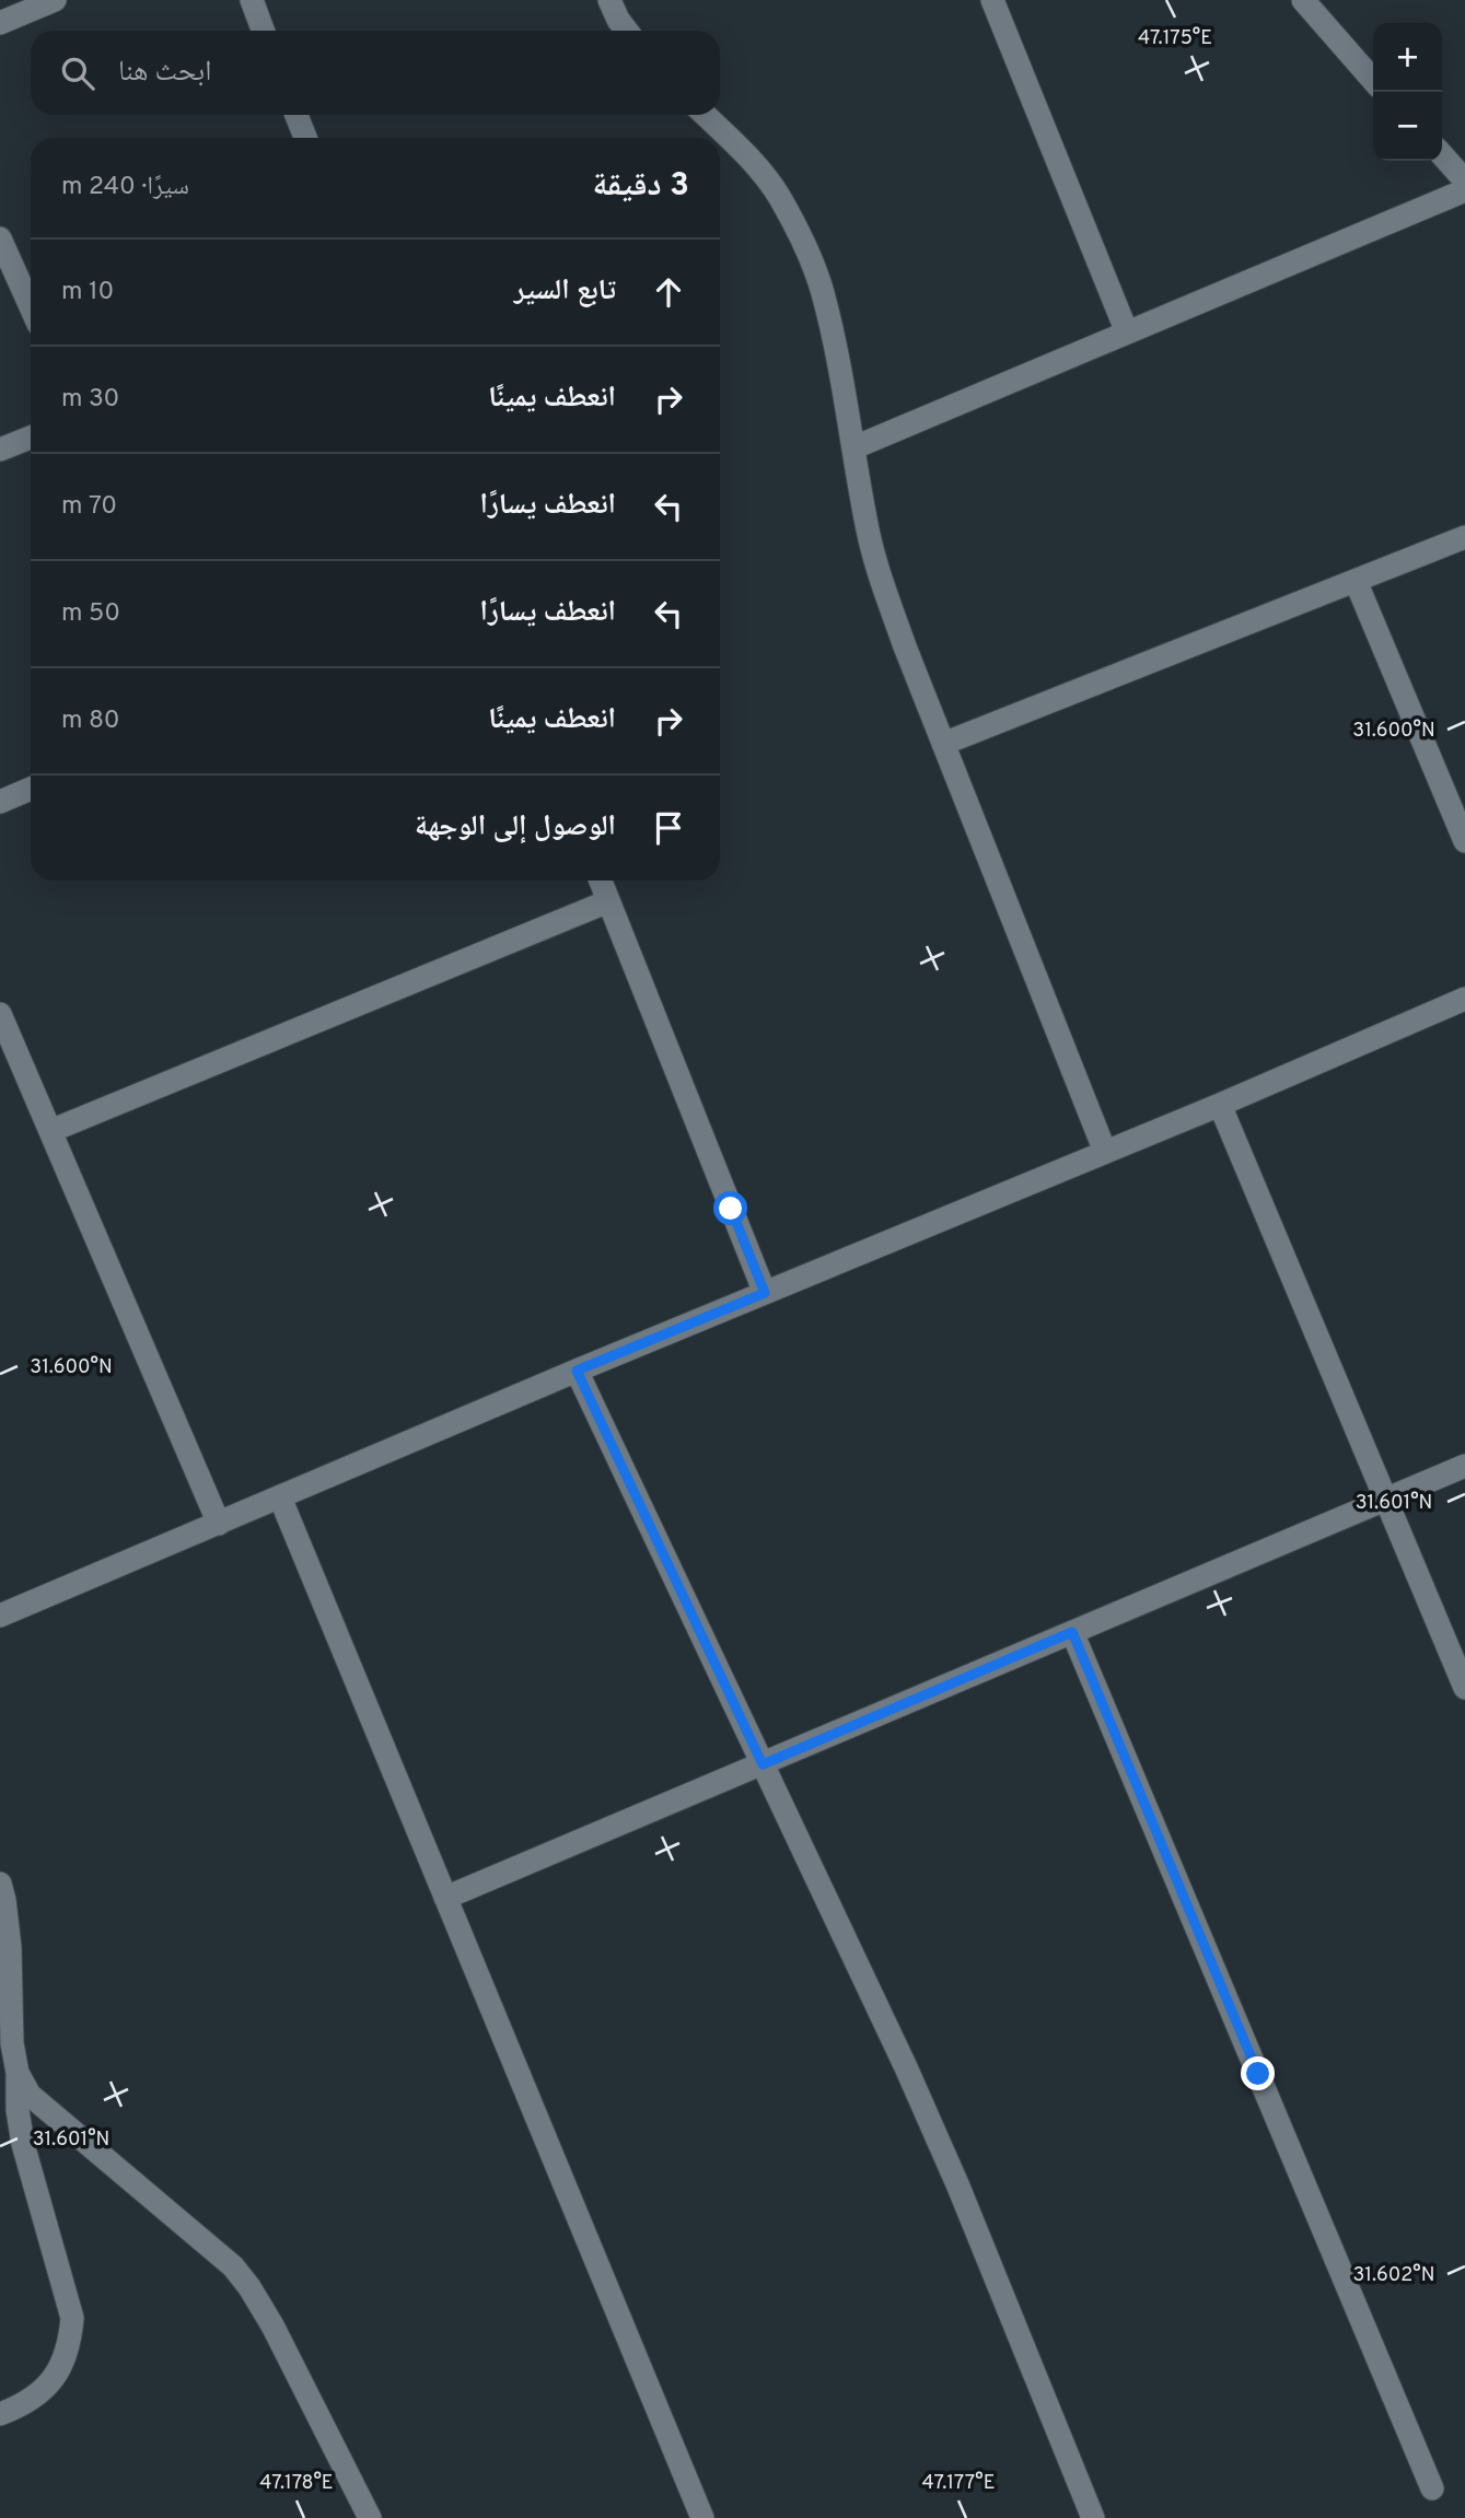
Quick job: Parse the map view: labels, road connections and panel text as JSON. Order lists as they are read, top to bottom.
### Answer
{
  "page": {
    "map_buttons": ["+", "−"],
    "search": "ابحث هنا",
    "heading": ["3 دقيقة", "سيرًا · 240 m"],
    "list": [
      ["تابع السير", "10 m"],
      ["انعطف يمينًا", "30 m"],
      ["انعطف يسارًا", "70 m"],
      ["انعطف يسارًا", "50 m"],
      ["انعطف يمينًا", "80 m"],
      "الوصول إلى الوجهة"
    ]
  },
  "coordinates": [
    "47.175°E",
    "31.600°N",
    "31.601°N",
    "31.602°N",
    "47.178°E",
    "47.177°E"
  ]
}
